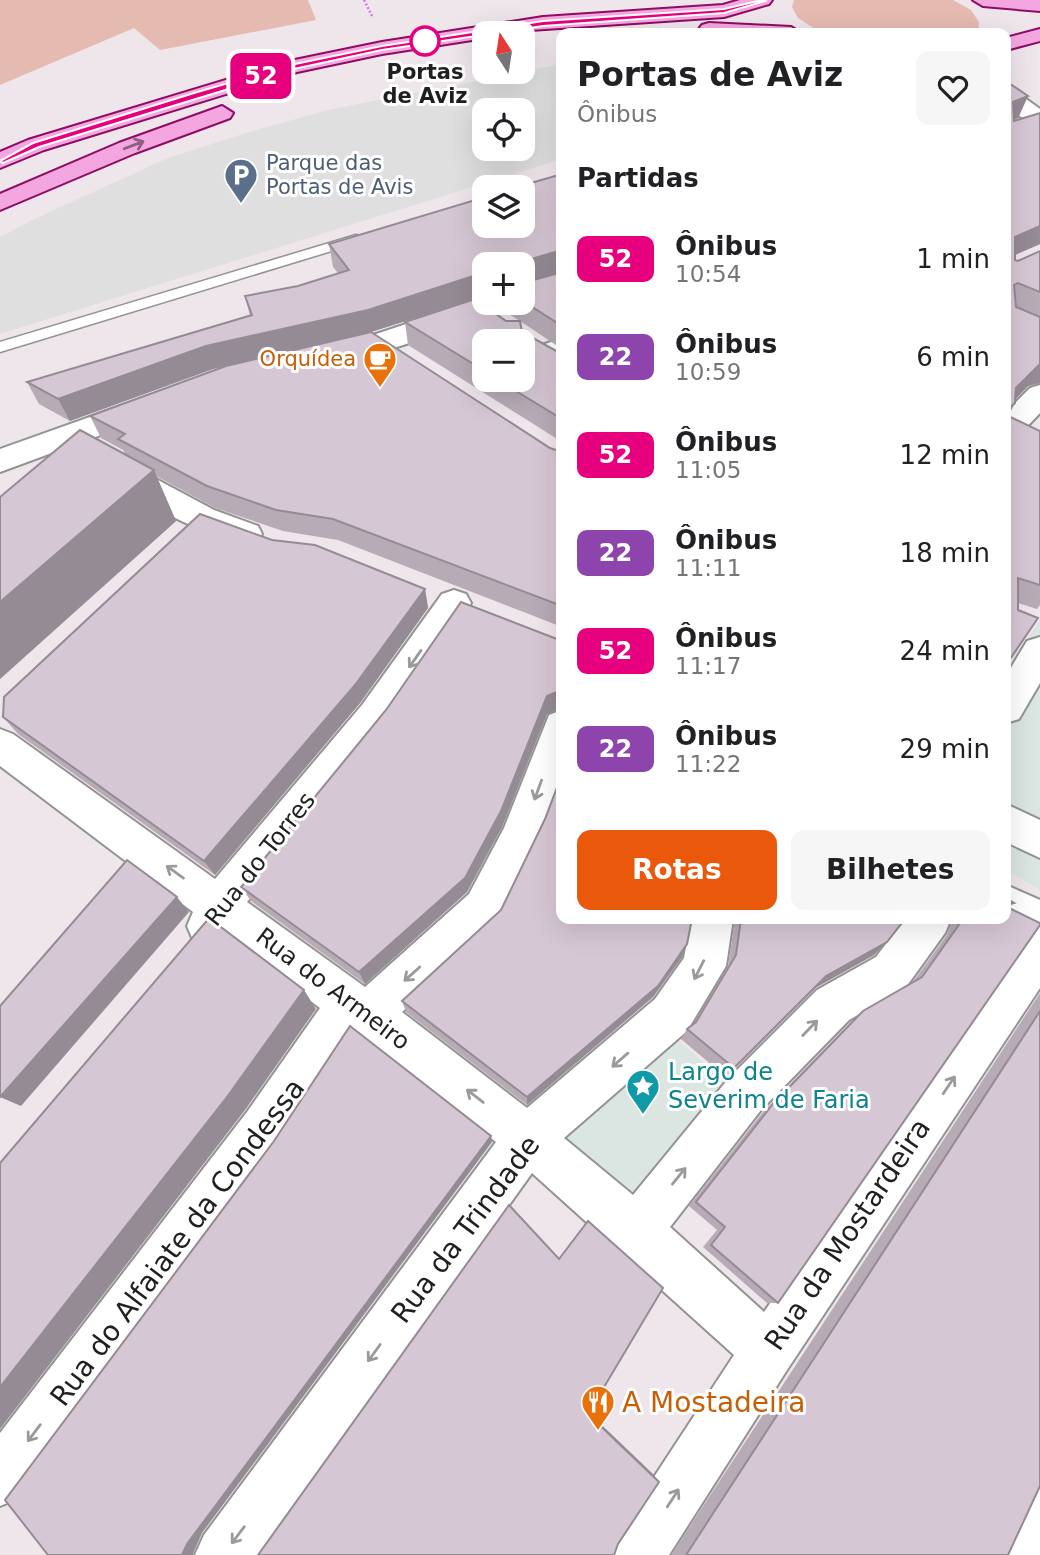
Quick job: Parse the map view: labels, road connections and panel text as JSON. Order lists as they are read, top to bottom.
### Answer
{
  "streets": {
    "street": [
      "Rua do Torres",
      "Rua do Armeiro",
      "Rua da Trindade",
      "Rua da Mostardeira",
      "Rua do Alfaiate da Condessa"
    ]
  },
  "crossings": [
    ["Rua do Torres", "Rua do Armeiro"],
    ["Rua do Armeiro", "Rua da Trindade"],
    ["Rua do Armeiro", "Rua do Alfaiate da Condessa"]
  ],
  "one_way": ["Rua do Torres", "Rua do Armeiro", "Rua do Alfaiate da Condessa"],
  "places": {
    "other": ["Portas de Aviz"],
    "parking": ["Parque das Portas de Avis"],
    "cafe": ["Orquídea"],
    "place": ["Largo de Severim de Faria"],
    "restaurant": ["A Mostadeira"]
  },
  "lines": ["bus line 52"],
  "north": "top",
  "page": {
    "on_map": "52",
    "map_buttons": ["+", "−"],
    "heading": [
      ["Portas de Aviz", "Ônibus"],
      "Partidas"
    ],
    "list": [
      {
        "mark": "52",
        "name": "Ônibus",
        "note": "10:54",
        "value": "1 min"
      },
      {
        "mark": "22",
        "name": "Ônibus",
        "note": "10:59",
        "value": "6 min"
      },
      {
        "mark": "52",
        "name": "Ônibus",
        "note": "11:05",
        "value": "12 min"
      },
      {
        "mark": "22",
        "name": "Ônibus",
        "note": "11:11",
        "value": "18 min"
      },
      {
        "mark": "52",
        "name": "Ônibus",
        "note": "11:17",
        "value": "24 min"
      },
      {
        "mark": "22",
        "name": "Ônibus",
        "note": "11:22",
        "value": "29 min"
      }
    ],
    "buttons": ["Rotas", "Bilhetes"]
  }
}
